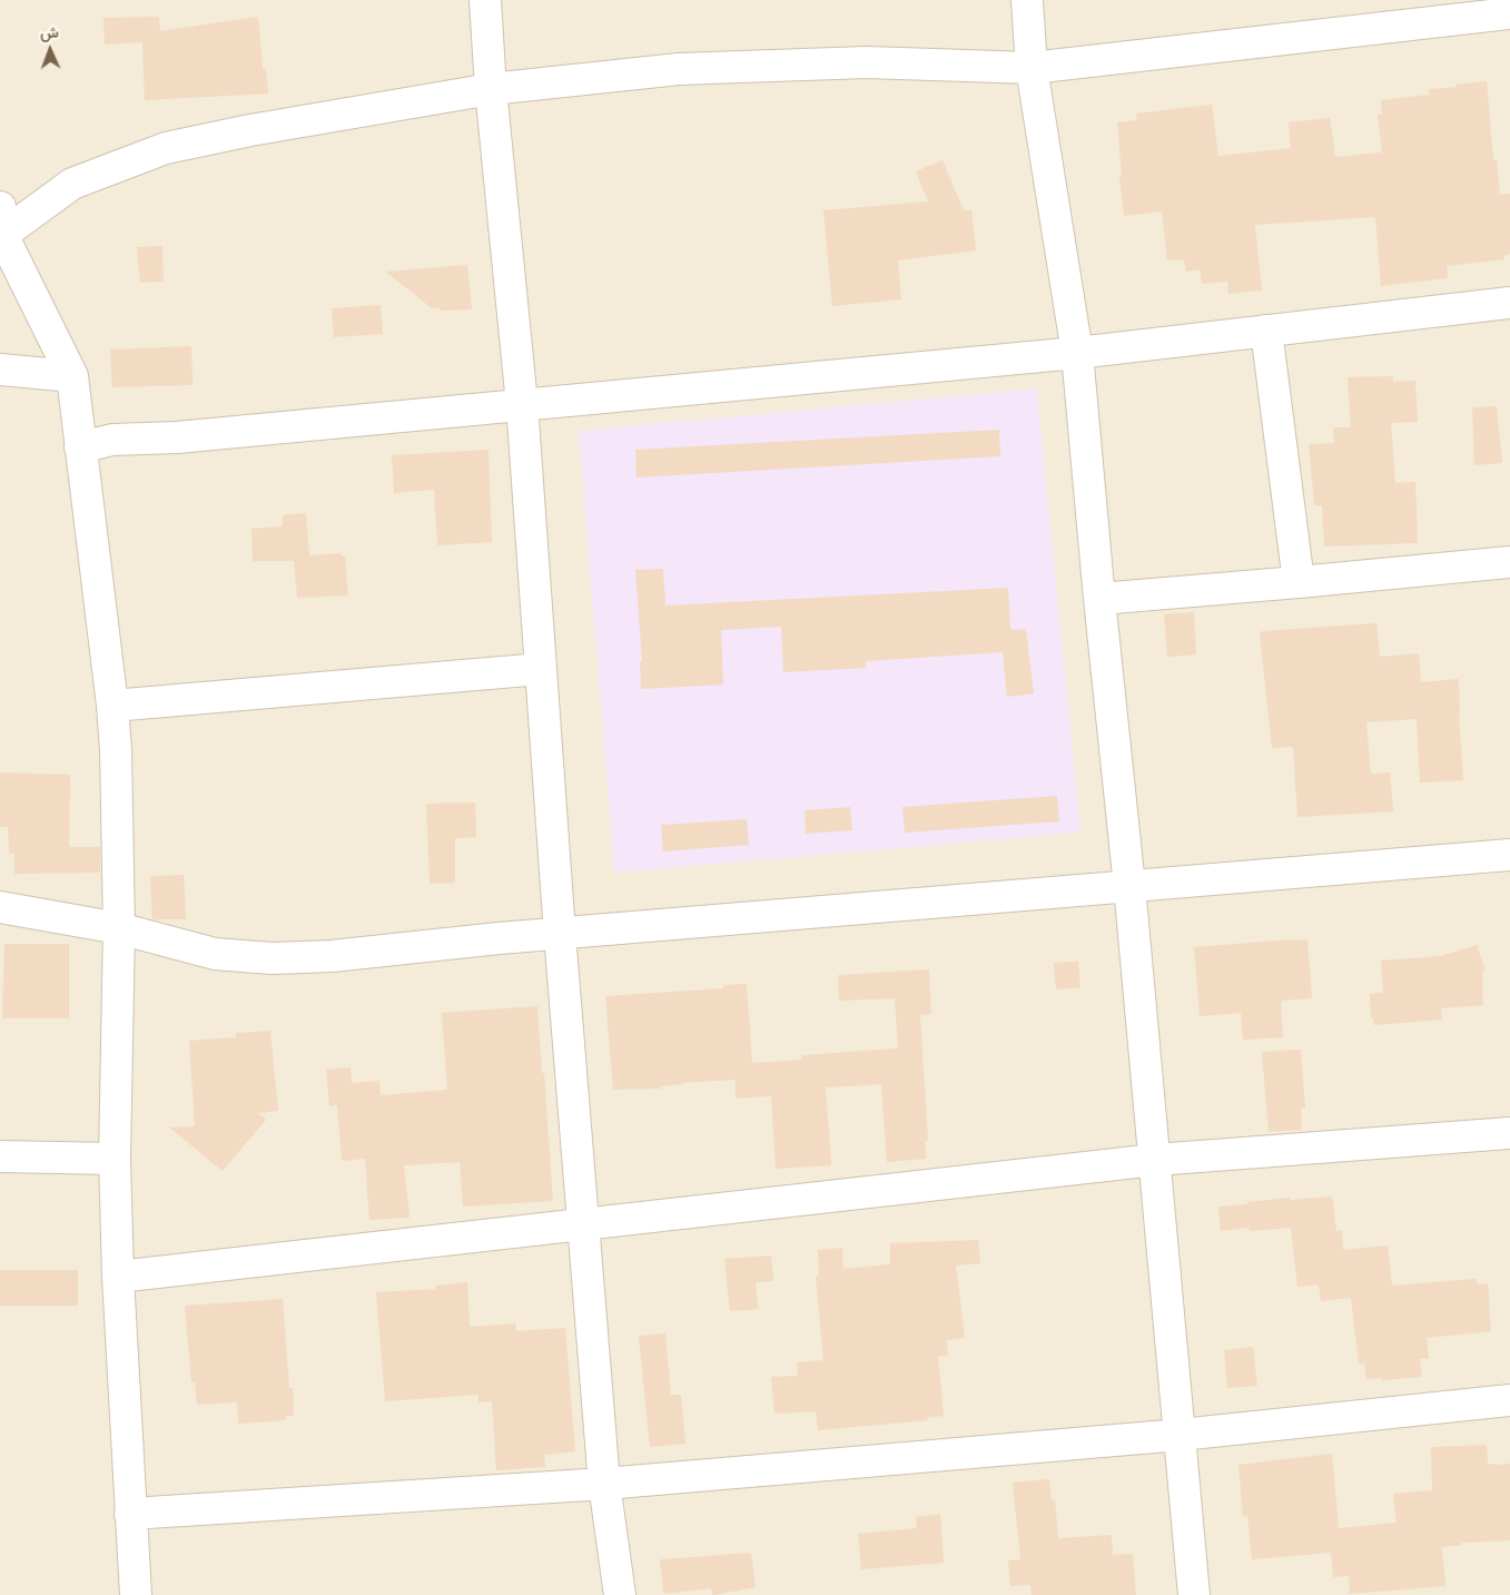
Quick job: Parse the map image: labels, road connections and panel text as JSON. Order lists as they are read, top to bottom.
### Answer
{
  "north": "top"
}
